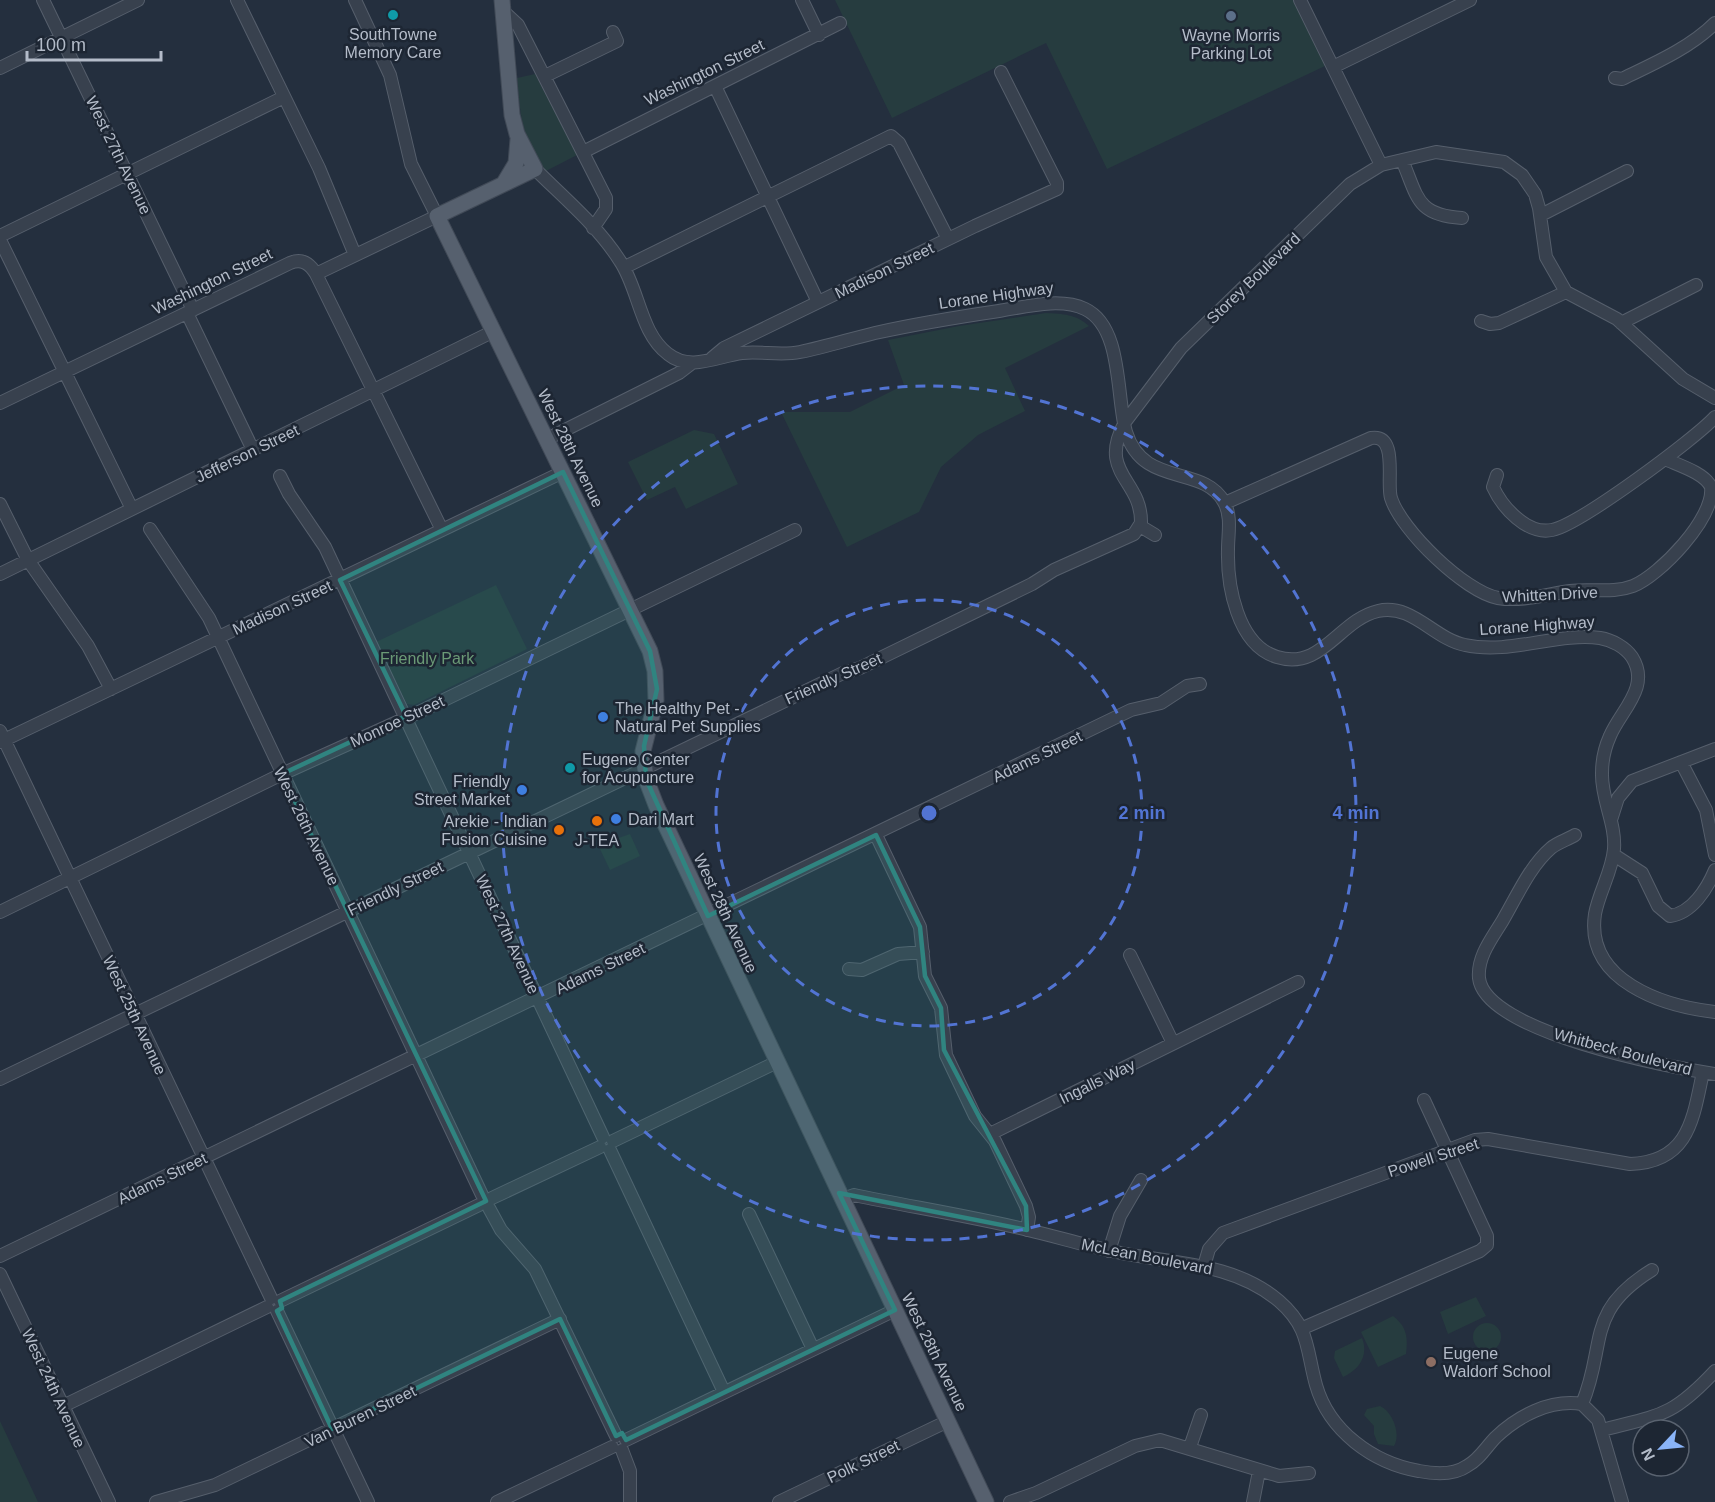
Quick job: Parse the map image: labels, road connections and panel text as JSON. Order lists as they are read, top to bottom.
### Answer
{
  "streets": {
    "main road": ["West 28th Avenue"],
    "street": [
      "Washington Street",
      "West 27th Avenue",
      "Madison Street",
      "Storey Boulevard",
      "Lorane Highway",
      "Jefferson Street",
      "Whitten Drive",
      "Friendly Street",
      "Monroe Street",
      "Adams Street",
      "West 26th Avenue",
      "West 25th Avenue",
      "Whitbeck Boulevard",
      "Ingalls Way",
      "Powell Street",
      "McLean Boulevard",
      "West 24th Avenue",
      "Van Buren Street",
      "Polk Street"
    ]
  },
  "crossings": [
    ["Washington Street", "West 27th Avenue"],
    ["West 27th Avenue", "Madison Street"],
    ["West 27th Avenue", "Jefferson Street"],
    ["West 27th Avenue", "Friendly Street"],
    ["West 27th Avenue", "Monroe Street"],
    ["West 27th Avenue", "Adams Street"],
    ["Madison Street", "Lorane Highway"],
    ["Madison Street", "West 28th Avenue"],
    ["Madison Street", "West 26th Avenue"],
    ["Madison Street", "West 25th Avenue"],
    ["Storey Boulevard", "Lorane Highway"],
    ["Lorane Highway", "Whitten Drive"],
    ["West 28th Avenue", "Jefferson Street"],
    ["West 28th Avenue", "Friendly Street"],
    ["West 28th Avenue", "Monroe Street"],
    ["West 28th Avenue", "Adams Street"],
    ["West 28th Avenue", "McLean Boulevard"],
    ["West 28th Avenue", "Polk Street"],
    ["Friendly Street", "West 26th Avenue"],
    ["Friendly Street", "West 25th Avenue"],
    ["Monroe Street", "West 26th Avenue"],
    ["Monroe Street", "West 25th Avenue"],
    ["Adams Street", "West 26th Avenue"],
    ["Adams Street", "West 25th Avenue"],
    ["West 26th Avenue", "Van Buren Street"],
    ["West 25th Avenue", "Van Buren Street"],
    ["Whitbeck Boulevard", "Powell Street"],
    ["Powell Street", "McLean Boulevard"]
  ],
  "parks": ["Friendly Park"],
  "places": [
    "SouthTowne Memory Care",
    "Wayne Morris Parking Lot",
    "The Healthy Pet - Natural Pet Supplies",
    "Eugene Center for Acupuncture",
    "Friendly Street Market",
    "Dari Mart",
    "J-TEA",
    "Arekie - Indian Fusion Cuisine",
    "Eugene Waldorf School"
  ],
  "scale_bar": "100 m",
  "north": "bottom left",
  "rings": ["2 min", "4 min"]
}
